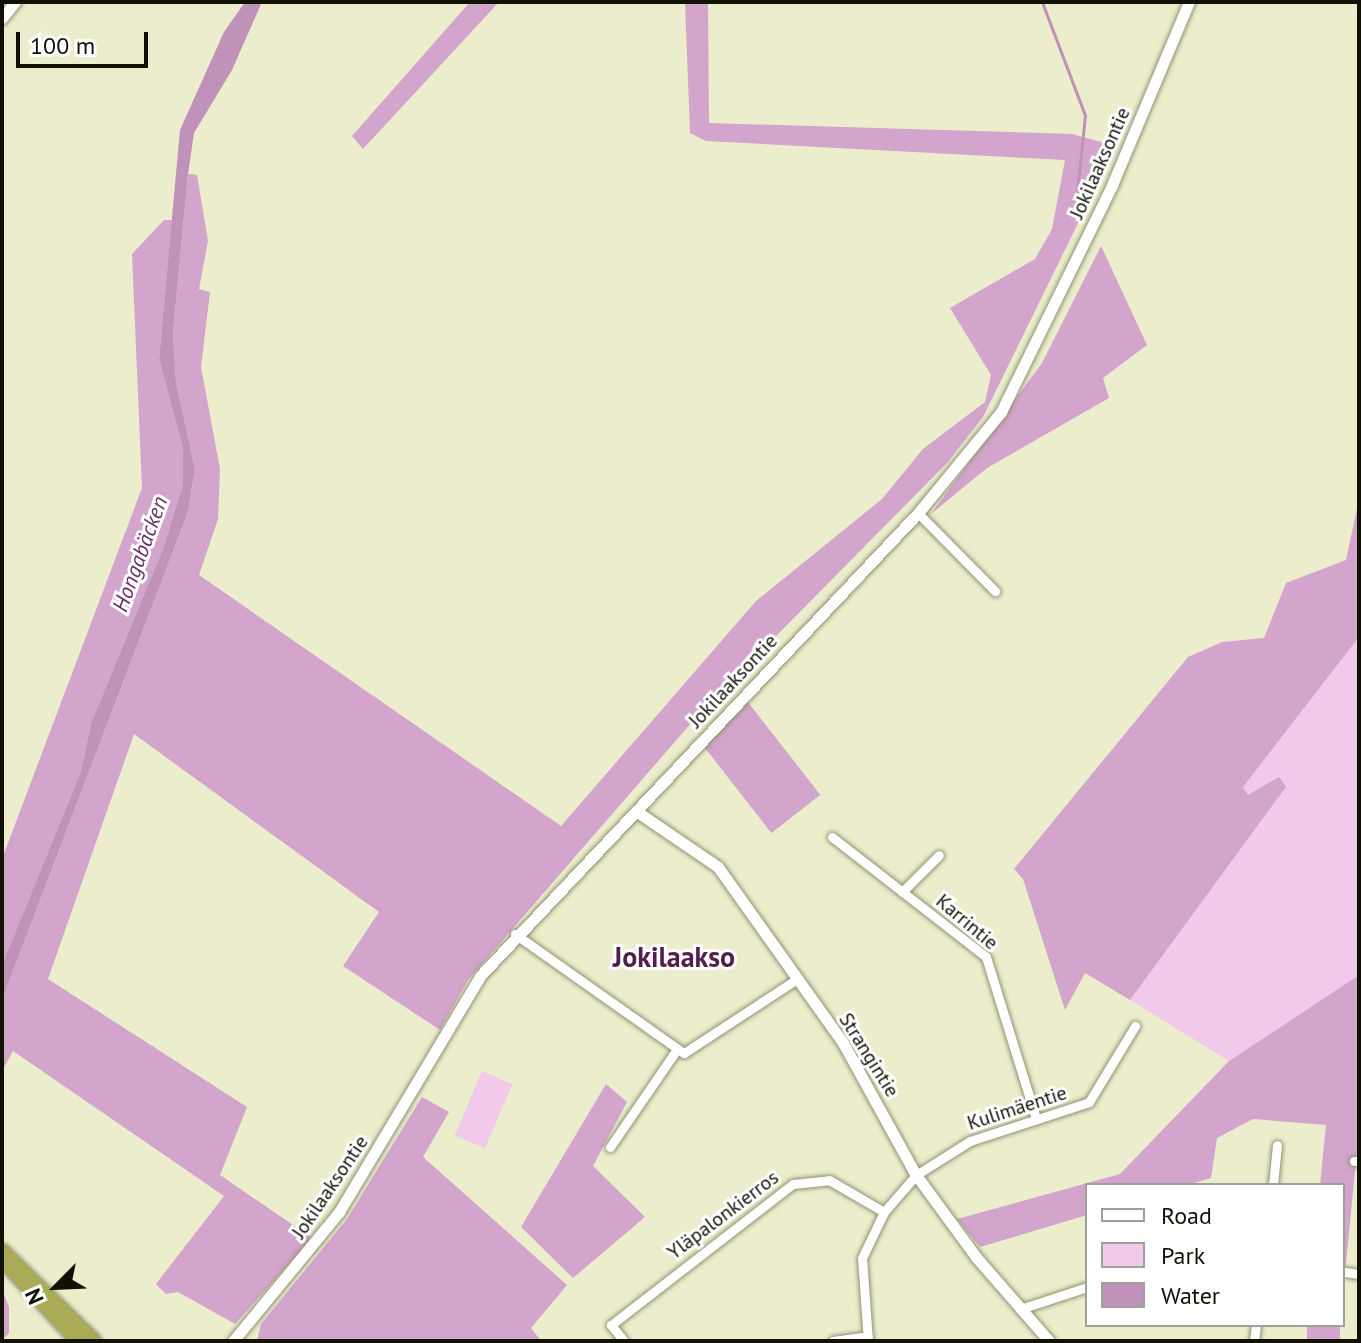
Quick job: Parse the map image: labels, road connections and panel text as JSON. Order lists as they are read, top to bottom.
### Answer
{
  "streets": {
    "street": [
      "Jokilaaksontie",
      "Karrintie",
      "Strangintie",
      "Kulimäentie",
      "Yläpalonkierros"
    ]
  },
  "crossings": [
    ["Jokilaaksontie", "Strangintie"],
    ["Karrintie", "Kulimäentie"],
    ["Strangintie", "Kulimäentie"],
    ["Kulimäentie", "Yläpalonkierros"]
  ],
  "districts": ["Jokilaakso"],
  "water": ["Hongabäcken"],
  "legend": ["Road", "Park", "Water"],
  "scale_bar": "100 m",
  "north": "bottom left"
}
